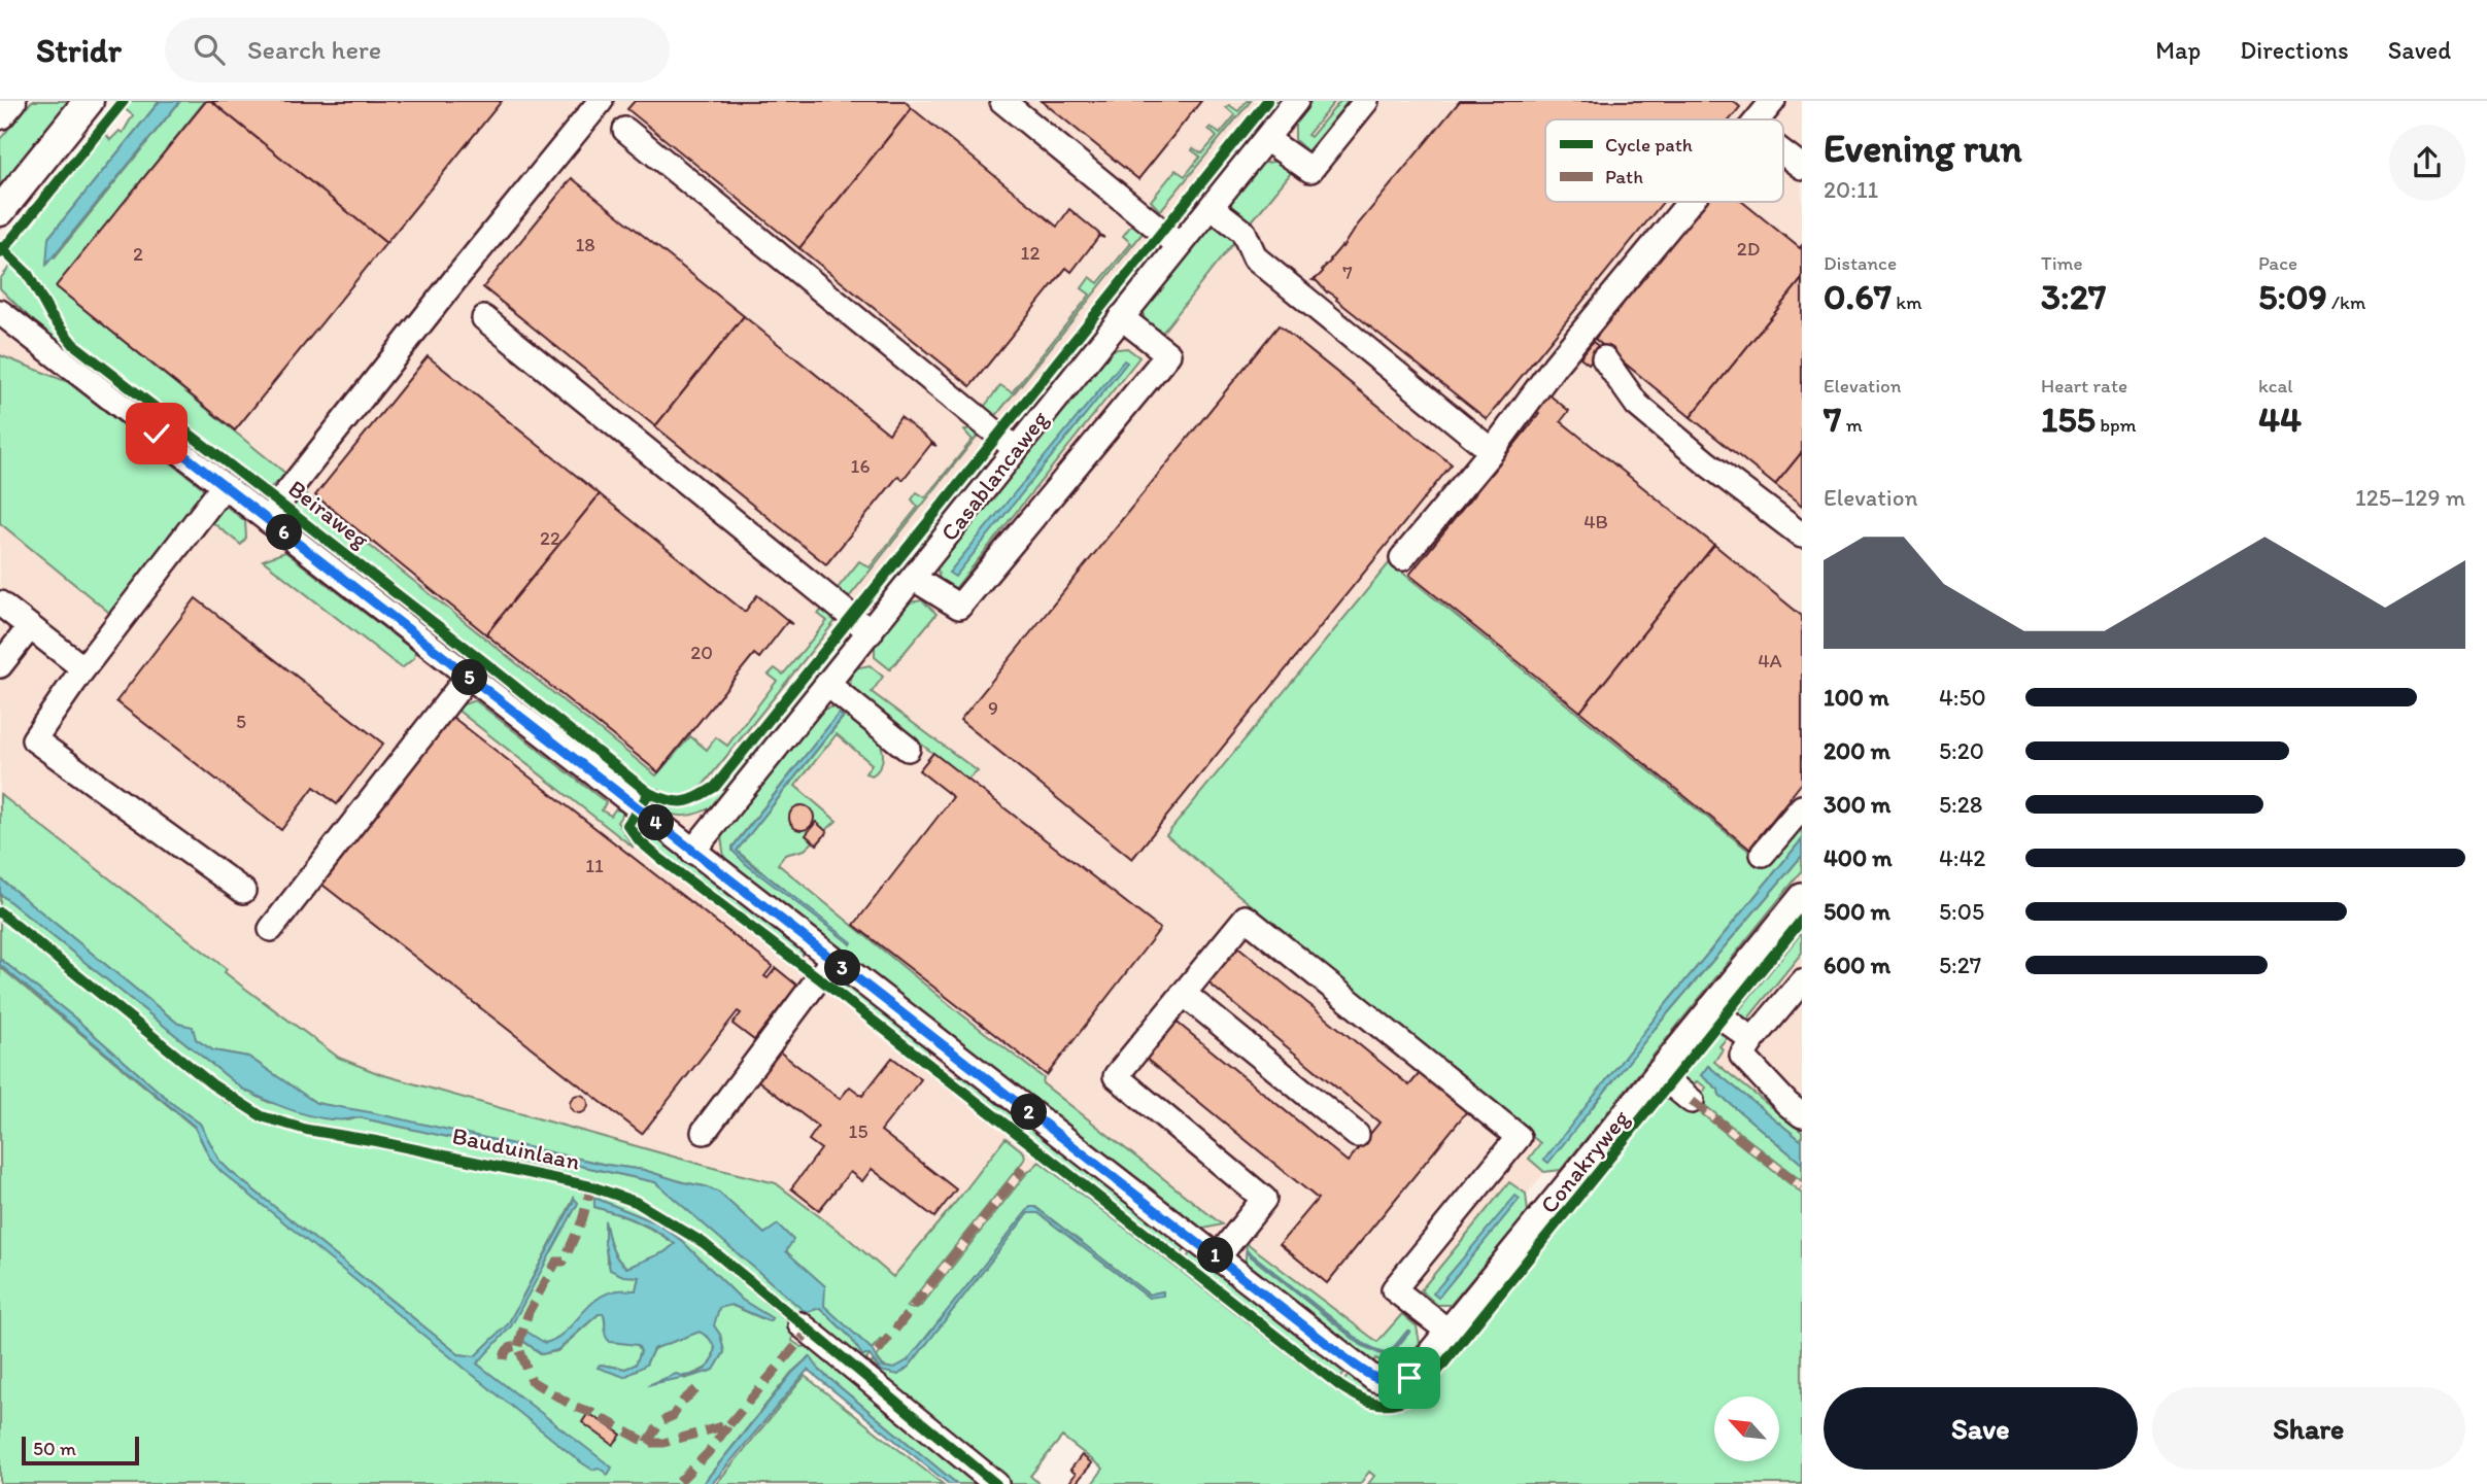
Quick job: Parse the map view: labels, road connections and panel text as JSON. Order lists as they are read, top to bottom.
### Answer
{
  "streets": {
    "street": ["Casablancaweg", "Beiraweg", "Conakryweg"],
    "cycle path": ["Bauduinlaan"]
  },
  "crossings": [
    ["Casablancaweg", "Beiraweg"],
    ["Beiraweg", "Conakryweg"]
  ],
  "house_numbers": [
    "18",
    "2D",
    "12",
    "2",
    "7",
    "16",
    "4B",
    "22",
    "20",
    "4A",
    "9",
    "5",
    "11",
    "15"
  ],
  "legend": ["Cycle path", "Path"],
  "scale_bar": "50 m",
  "north": "top left",
  "page": {
    "header": "Stridr",
    "search": "Search here",
    "nav": ["Map", "Directions", "Saved"],
    "heading": ["Evening run", "20:11"],
    "stats": [
      ["Distance", "0.67 km"],
      ["Time", "3:27"],
      ["Pace", "5:09 /km"],
      ["Elevation", "7 m"],
      ["Heart rate", "155 bpm"],
      ["kcal", "44"]
    ],
    "chart": ["Elevation", "125–129 m"],
    "pins": [
      "6",
      "5",
      "4",
      "3",
      "2",
      "1"
    ],
    "list": [
      {
        "name": "100 m",
        "note": "4:50"
      },
      {
        "name": "200 m",
        "note": "5:20"
      },
      {
        "name": "300 m",
        "note": "5:28"
      },
      {
        "name": "400 m",
        "note": "4:42"
      },
      {
        "name": "500 m",
        "note": "5:05"
      },
      {
        "name": "600 m",
        "note": "5:27"
      }
    ],
    "buttons": ["Save", "Share"],
    "scale": "50 m"
  }
}
